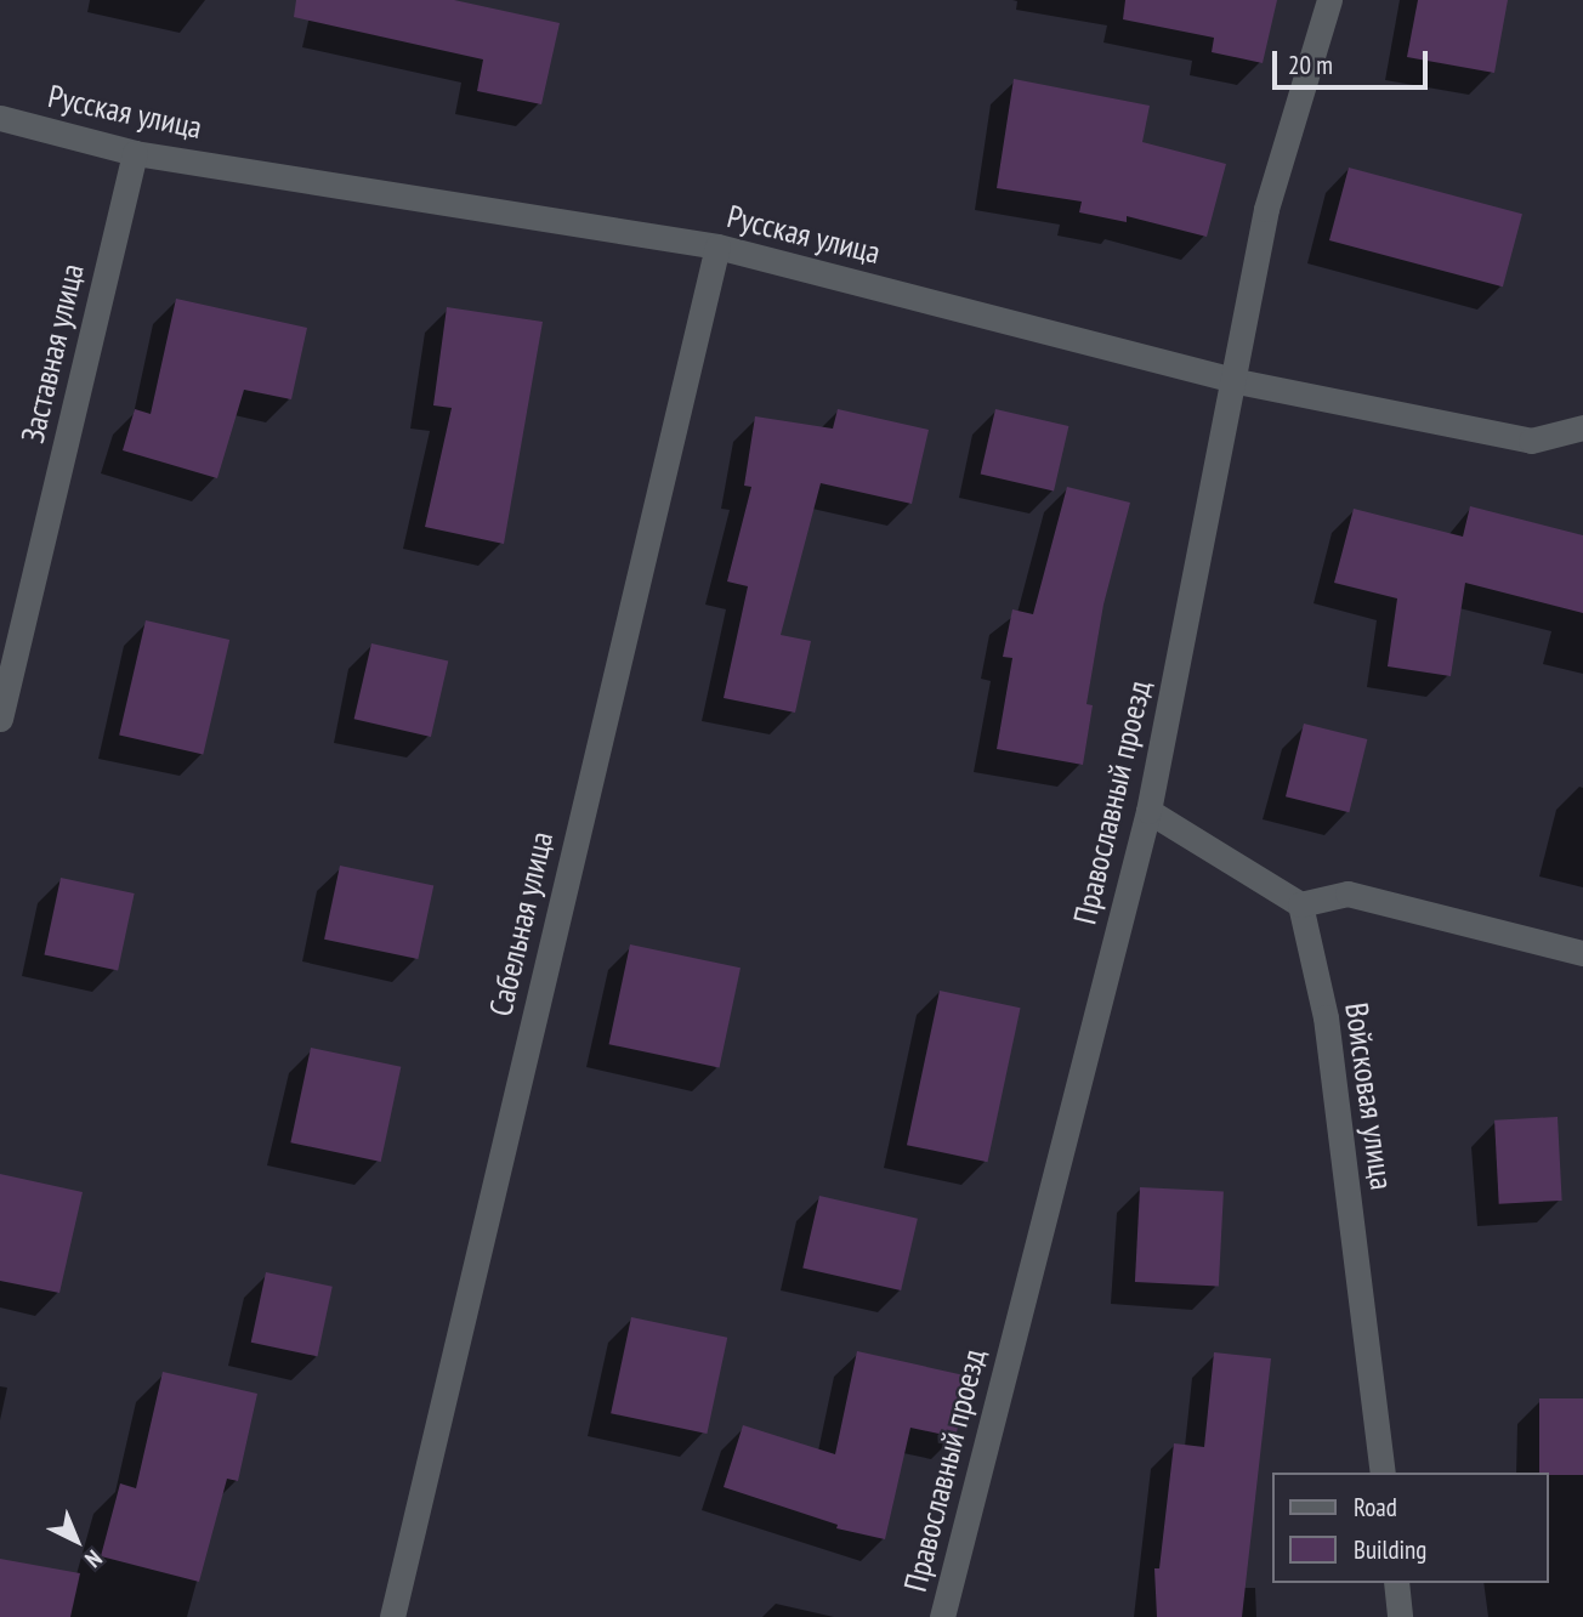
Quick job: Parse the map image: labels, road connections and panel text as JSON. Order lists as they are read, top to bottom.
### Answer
{
  "streets": {
    "street": [
      "Русская улица",
      "Заставная улица",
      "Православный проезд",
      "Сабельная улица",
      "Войсковая улица"
    ]
  },
  "crossings": [
    ["Русская улица", "Заставная улица"],
    ["Русская улица", "Православный проезд"],
    ["Русская улица", "Сабельная улица"]
  ],
  "legend": ["Road", "Building"],
  "scale_bar": "20 m",
  "north": "bottom right"
}
